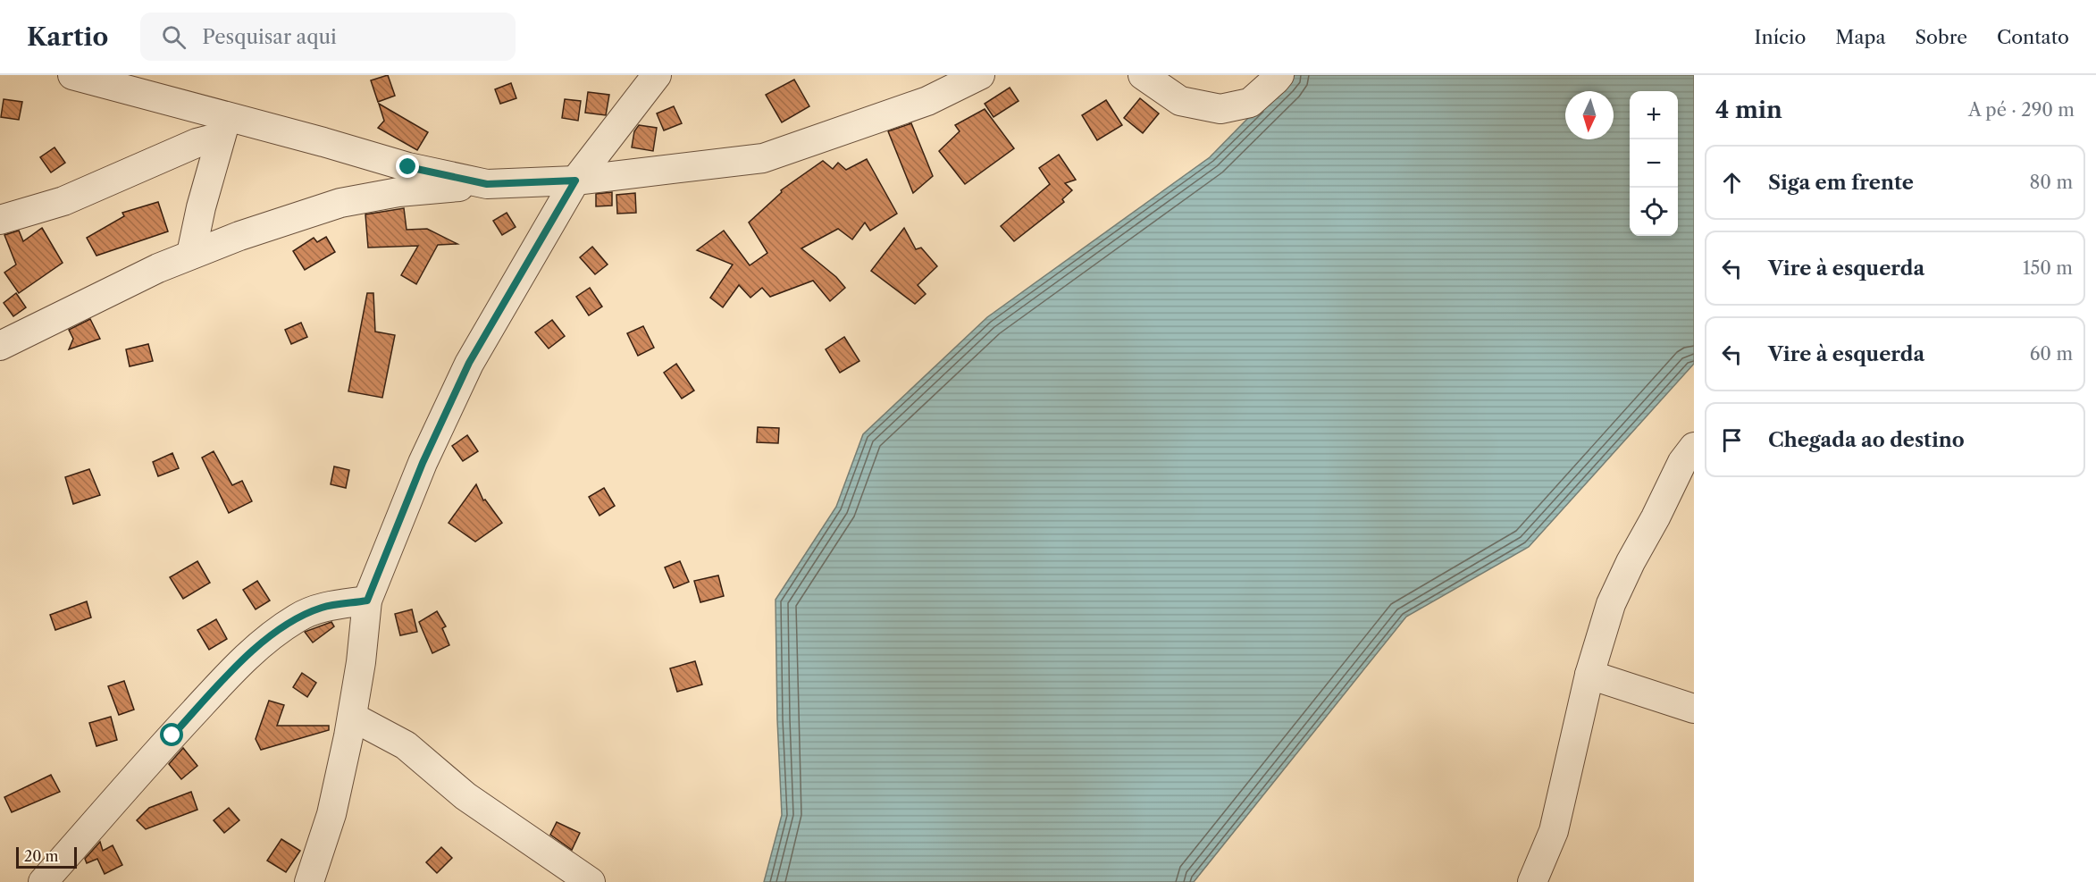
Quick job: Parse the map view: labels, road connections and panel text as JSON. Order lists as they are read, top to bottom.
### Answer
{
  "scale_bar": "20 m",
  "north": "bottom",
  "page": {
    "header": "Kartio",
    "search": "Pesquisar aqui",
    "nav": [
      "Início",
      "Mapa",
      "Sobre",
      "Contato"
    ],
    "heading": ["4 min", "A pé · 290 m"],
    "map_buttons": ["+", "−"],
    "list": [
      ["Siga em frente", "80 m"],
      ["Vire à esquerda", "150 m"],
      ["Vire à esquerda", "60 m"],
      "Chegada ao destino"
    ],
    "scale": "20 m"
  }
}
